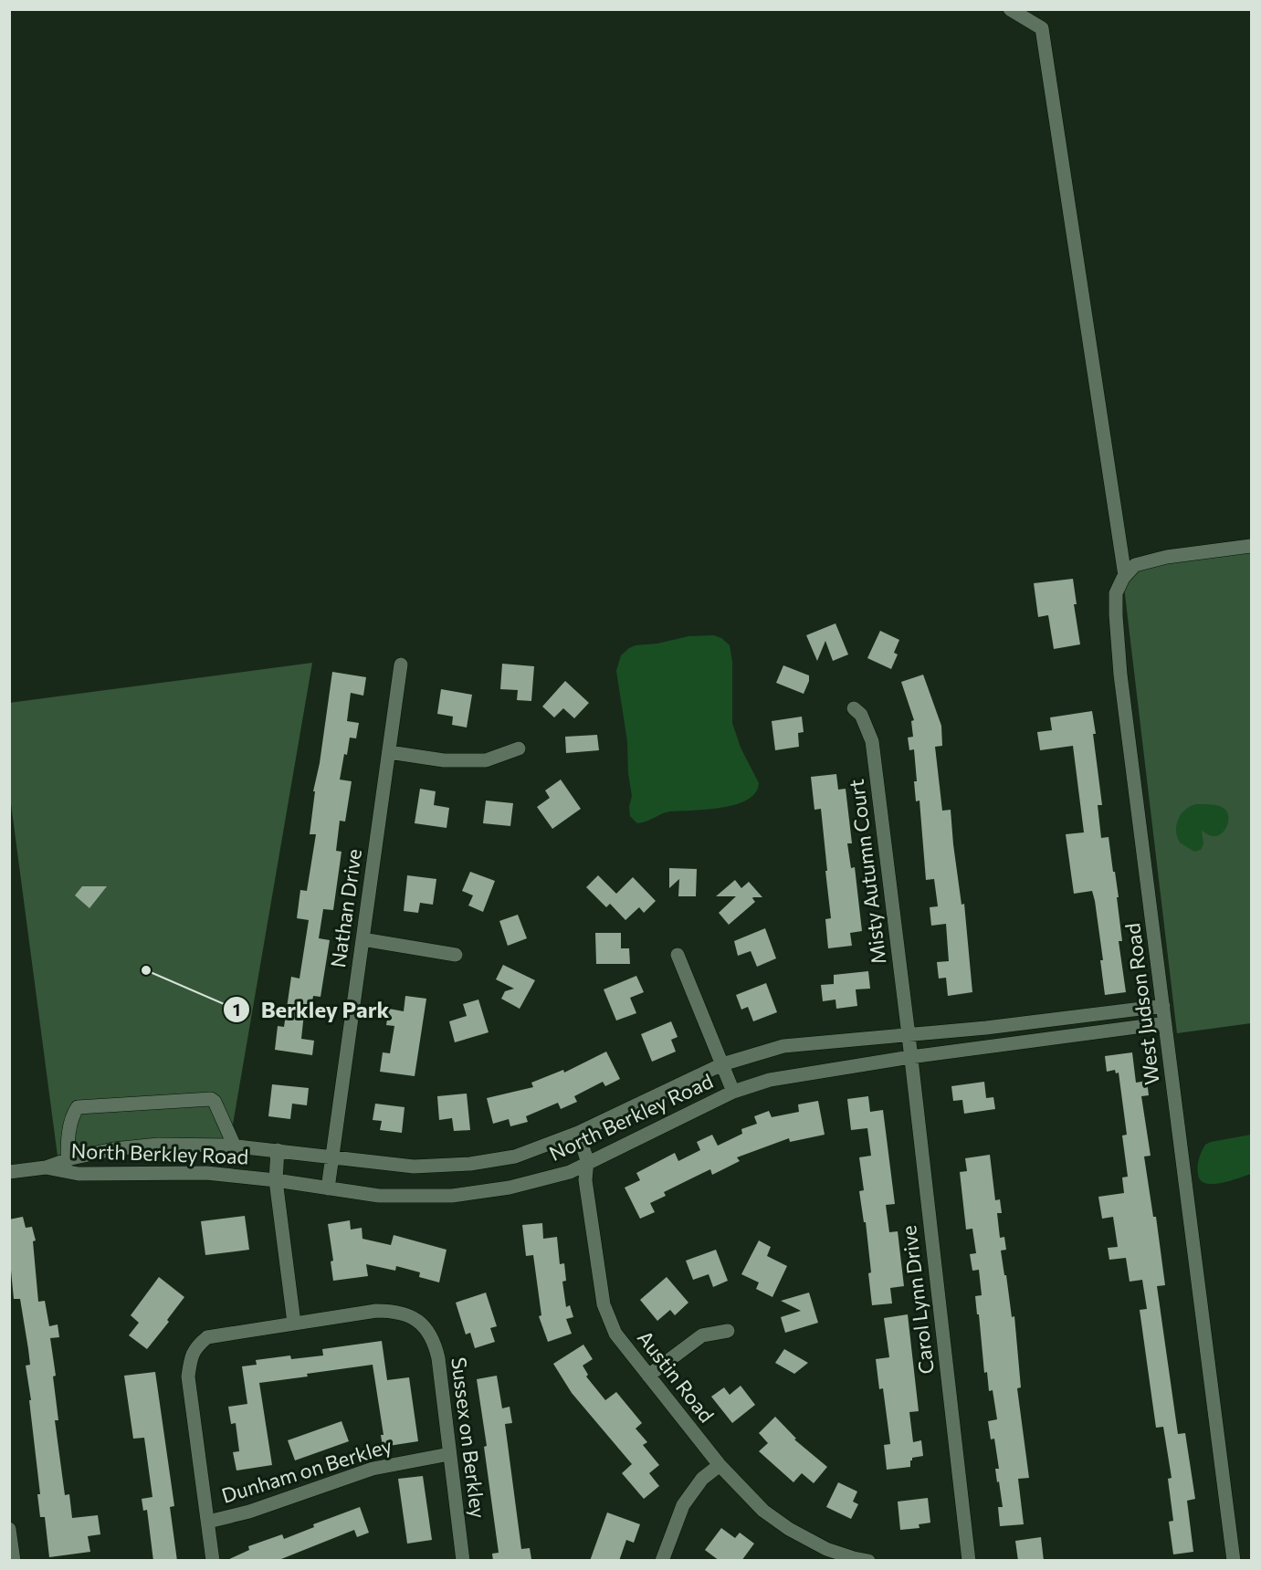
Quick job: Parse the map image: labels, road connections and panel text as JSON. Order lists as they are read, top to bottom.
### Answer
{
  "streets": {
    "street": [
      "Misty Autumn Court",
      "Nathan Drive",
      "West Judson Road",
      "North Berkley Road",
      "Carol Lynn Drive",
      "Austin Road",
      "Sussex on Berkley",
      "Dunham on Berkley"
    ]
  },
  "crossings": [
    ["Misty Autumn Court", "North Berkley Road"],
    ["Misty Autumn Court", "Carol Lynn Drive"],
    ["Nathan Drive", "North Berkley Road"],
    ["West Judson Road", "North Berkley Road"],
    ["North Berkley Road", "Carol Lynn Drive"],
    ["North Berkley Road", "Austin Road"],
    ["Sussex on Berkley", "Dunham on Berkley"]
  ],
  "places": ["Berkley Park"]
}
